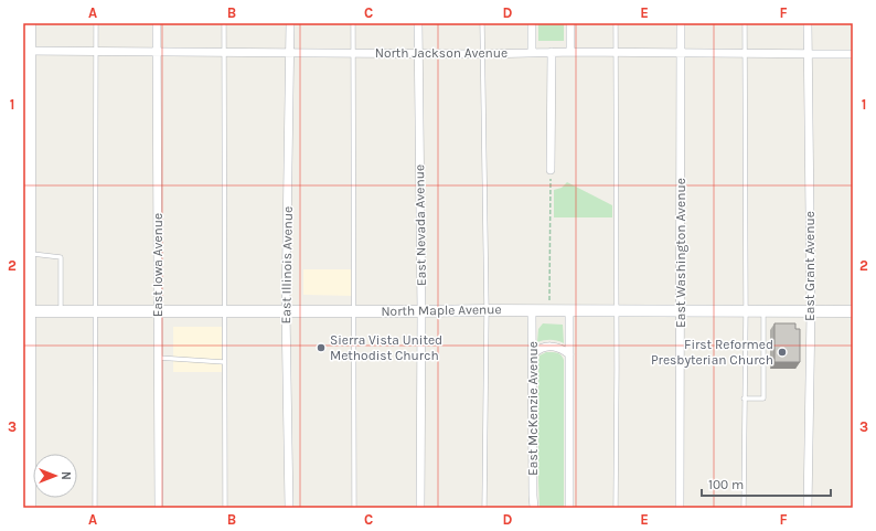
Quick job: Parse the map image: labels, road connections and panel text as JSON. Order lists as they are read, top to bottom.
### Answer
{
  "streets": {
    "main road": ["North Maple Avenue"],
    "street": [
      "North Jackson Avenue",
      "East Nevada Avenue",
      "East Washington Avenue",
      "East Iowa Avenue",
      "East Illinois Avenue",
      "East Grant Avenue",
      "East McKenzie Avenue"
    ]
  },
  "crossings": [
    ["North Jackson Avenue", "East Nevada Avenue"],
    ["North Jackson Avenue", "East Washington Avenue"],
    ["North Jackson Avenue", "East Iowa Avenue"],
    ["North Jackson Avenue", "East Illinois Avenue"],
    ["North Jackson Avenue", "East Grant Avenue"],
    ["East Nevada Avenue", "North Maple Avenue"],
    ["East Washington Avenue", "North Maple Avenue"],
    ["East Iowa Avenue", "North Maple Avenue"],
    ["East Illinois Avenue", "North Maple Avenue"],
    ["East Grant Avenue", "North Maple Avenue"],
    ["North Maple Avenue", "East McKenzie Avenue"]
  ],
  "places": ["Sierra Vista United Methodist Church", "First Reformed Presbyterian Church"],
  "scale_bar": "100 m",
  "north": "right",
  "grid": {
    "columns": [
      "A",
      "B",
      "C",
      "D",
      "E",
      "F"
    ],
    "rows": ["1", "2", "3"]
  }
}
